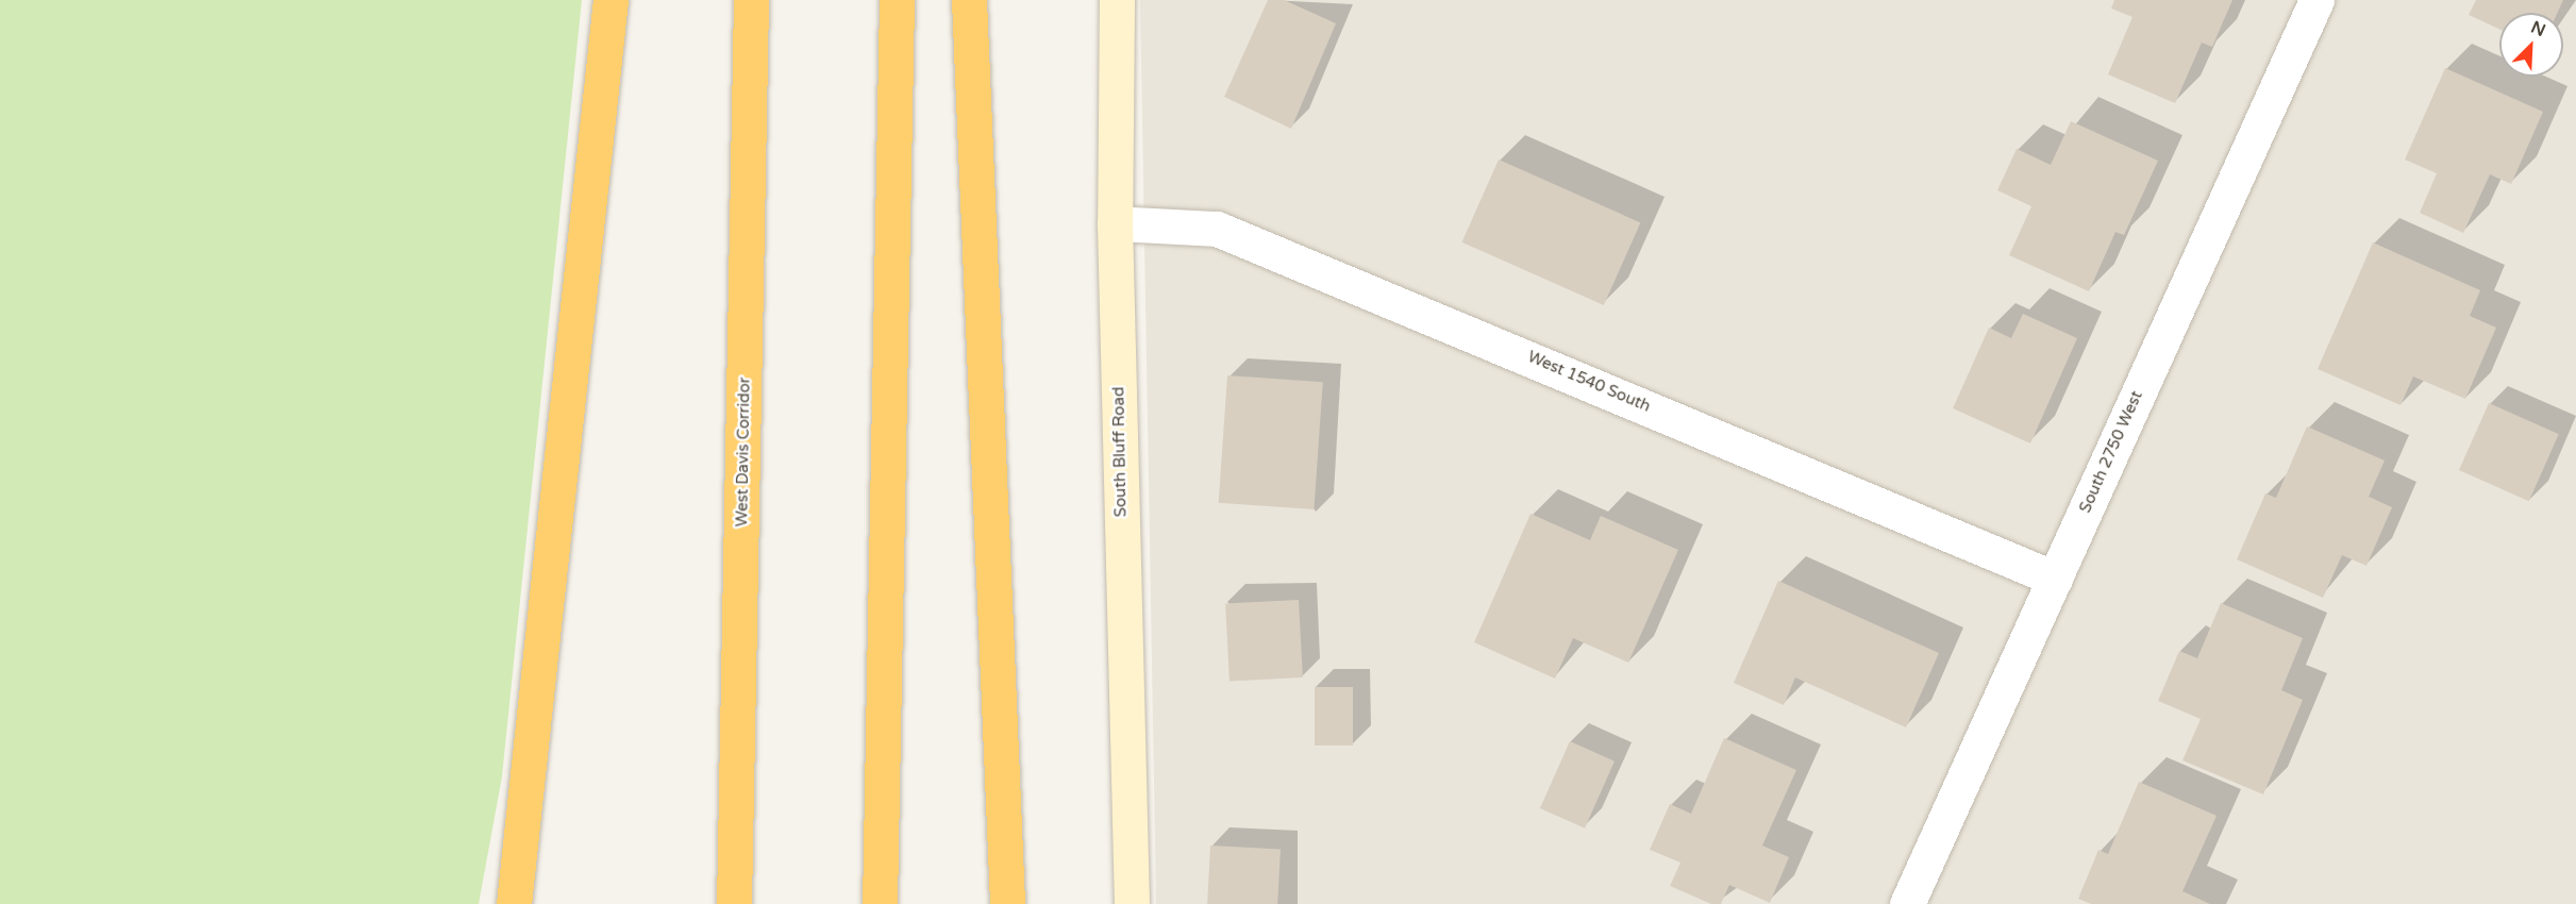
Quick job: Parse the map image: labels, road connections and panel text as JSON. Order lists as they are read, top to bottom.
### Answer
{
  "streets": {
    "highway": ["West Davis Corridor"],
    "street": ["West 1540 South", "South Bluff Road", "South 2750 West"]
  },
  "crossings": [
    ["West 1540 South", "South Bluff Road"],
    ["West 1540 South", "South 2750 West"]
  ],
  "north": "top right"
}
